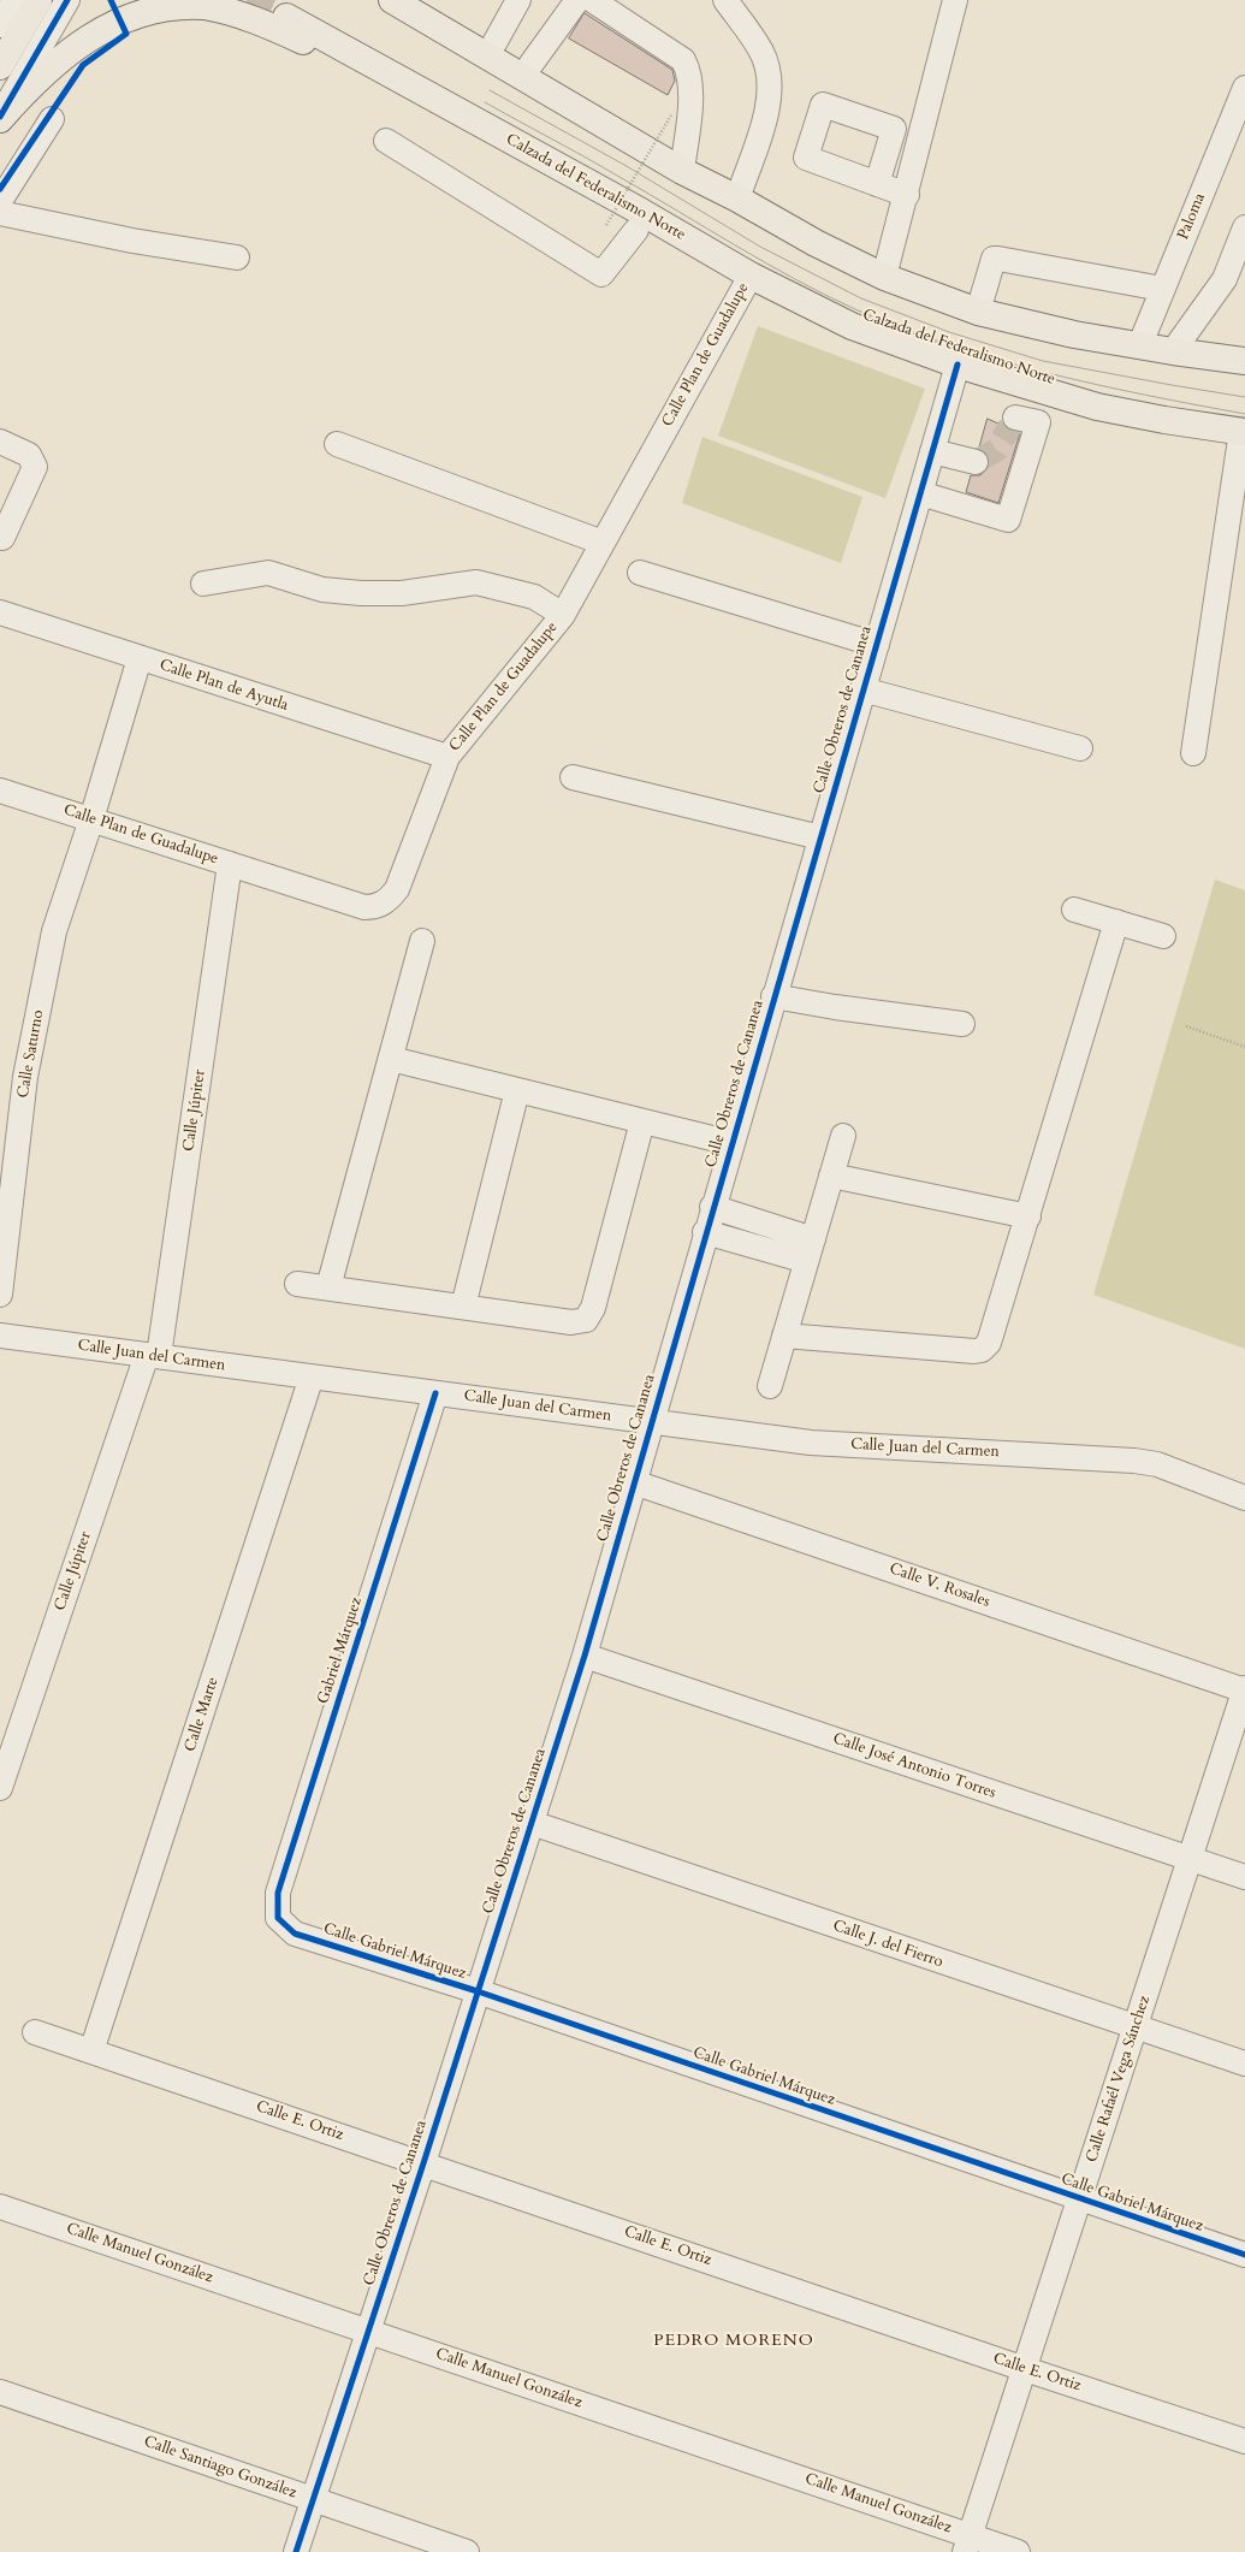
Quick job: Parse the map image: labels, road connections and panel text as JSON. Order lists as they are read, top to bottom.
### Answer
{
  "streets": {
    "main road": ["Calzada del Federalismo Norte"],
    "street": [
      "Paloma",
      "Calle Plan de Guadalupe",
      "Calle Plan de Ayutla",
      "Calle Obreros de Cananea",
      "Calle Saturno",
      "Calle Júpiter",
      "Calle Juan del Carmen",
      "Calle V. Rosales",
      "Gabriel Márquez",
      "Calle Marte",
      "Calle José Antonio Torres",
      "Calle J. del Fierro",
      "Calle Gabriel Márquez",
      "Calle Rafaél Vega Sánchez",
      "Calle E. Ortiz",
      "Calle Manuel González",
      "Calle Santiago González"
    ]
  },
  "crossings": [
    ["Calzada del Federalismo Norte", "Calle Plan de Guadalupe"],
    ["Calzada del Federalismo Norte", "Calle Obreros de Cananea"],
    ["Calle Plan de Guadalupe", "Calle Plan de Ayutla"],
    ["Calle Plan de Guadalupe", "Calle Saturno"],
    ["Calle Plan de Guadalupe", "Calle Júpiter"],
    ["Calle Plan de Ayutla", "Calle Saturno"],
    ["Calle Obreros de Cananea", "Calle Juan del Carmen"],
    ["Calle Obreros de Cananea", "Calle V. Rosales"],
    ["Calle Obreros de Cananea", "Calle José Antonio Torres"],
    ["Calle Obreros de Cananea", "Calle J. del Fierro"],
    ["Calle Obreros de Cananea", "Calle Gabriel Márquez"],
    ["Calle Obreros de Cananea", "Calle E. Ortiz"],
    ["Calle Obreros de Cananea", "Calle Manuel González"],
    ["Calle Obreros de Cananea", "Calle Santiago González"],
    ["Calle Júpiter", "Calle Juan del Carmen"],
    ["Calle Juan del Carmen", "Gabriel Márquez"],
    ["Calle Juan del Carmen", "Calle Marte"],
    ["Calle V. Rosales", "Calle Rafaél Vega Sánchez"],
    ["Gabriel Márquez", "Calle Gabriel Márquez"],
    ["Calle Marte", "Calle E. Ortiz"],
    ["Calle José Antonio Torres", "Calle Rafaél Vega Sánchez"],
    ["Calle J. del Fierro", "Calle Rafaél Vega Sánchez"],
    ["Calle Gabriel Márquez", "Calle Rafaél Vega Sánchez"],
    ["Calle Rafaél Vega Sánchez", "Calle E. Ortiz"],
    ["Calle Rafaél Vega Sánchez", "Calle Manuel González"]
  ],
  "districts": ["PEDRO MORENO"]
}
